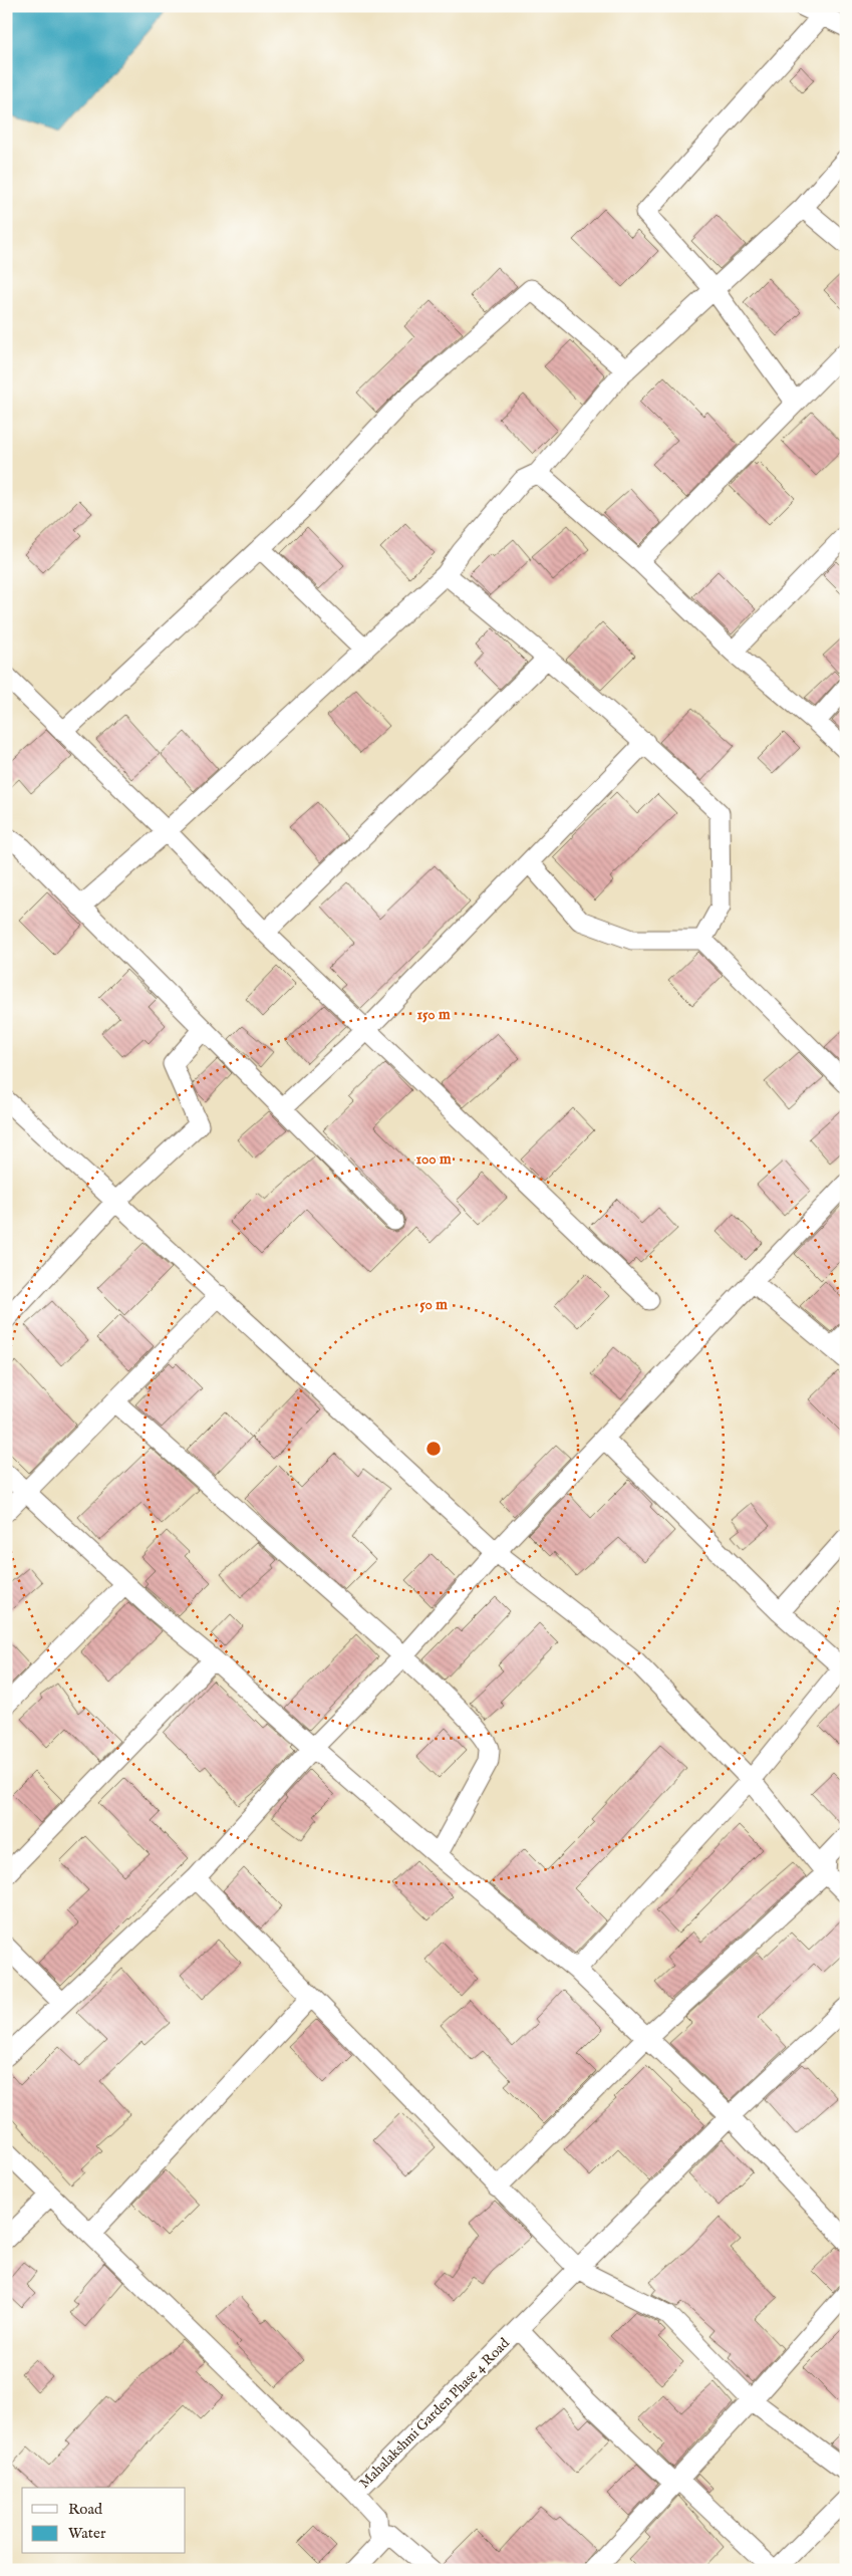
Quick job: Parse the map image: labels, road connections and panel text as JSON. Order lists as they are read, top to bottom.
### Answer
{
  "streets": {
    "street": ["Mahalakshmi Garden Phase 4 Road"]
  },
  "legend": ["Road", "Water"],
  "rings": ["150 m", "100 m", "50 m"]
}
